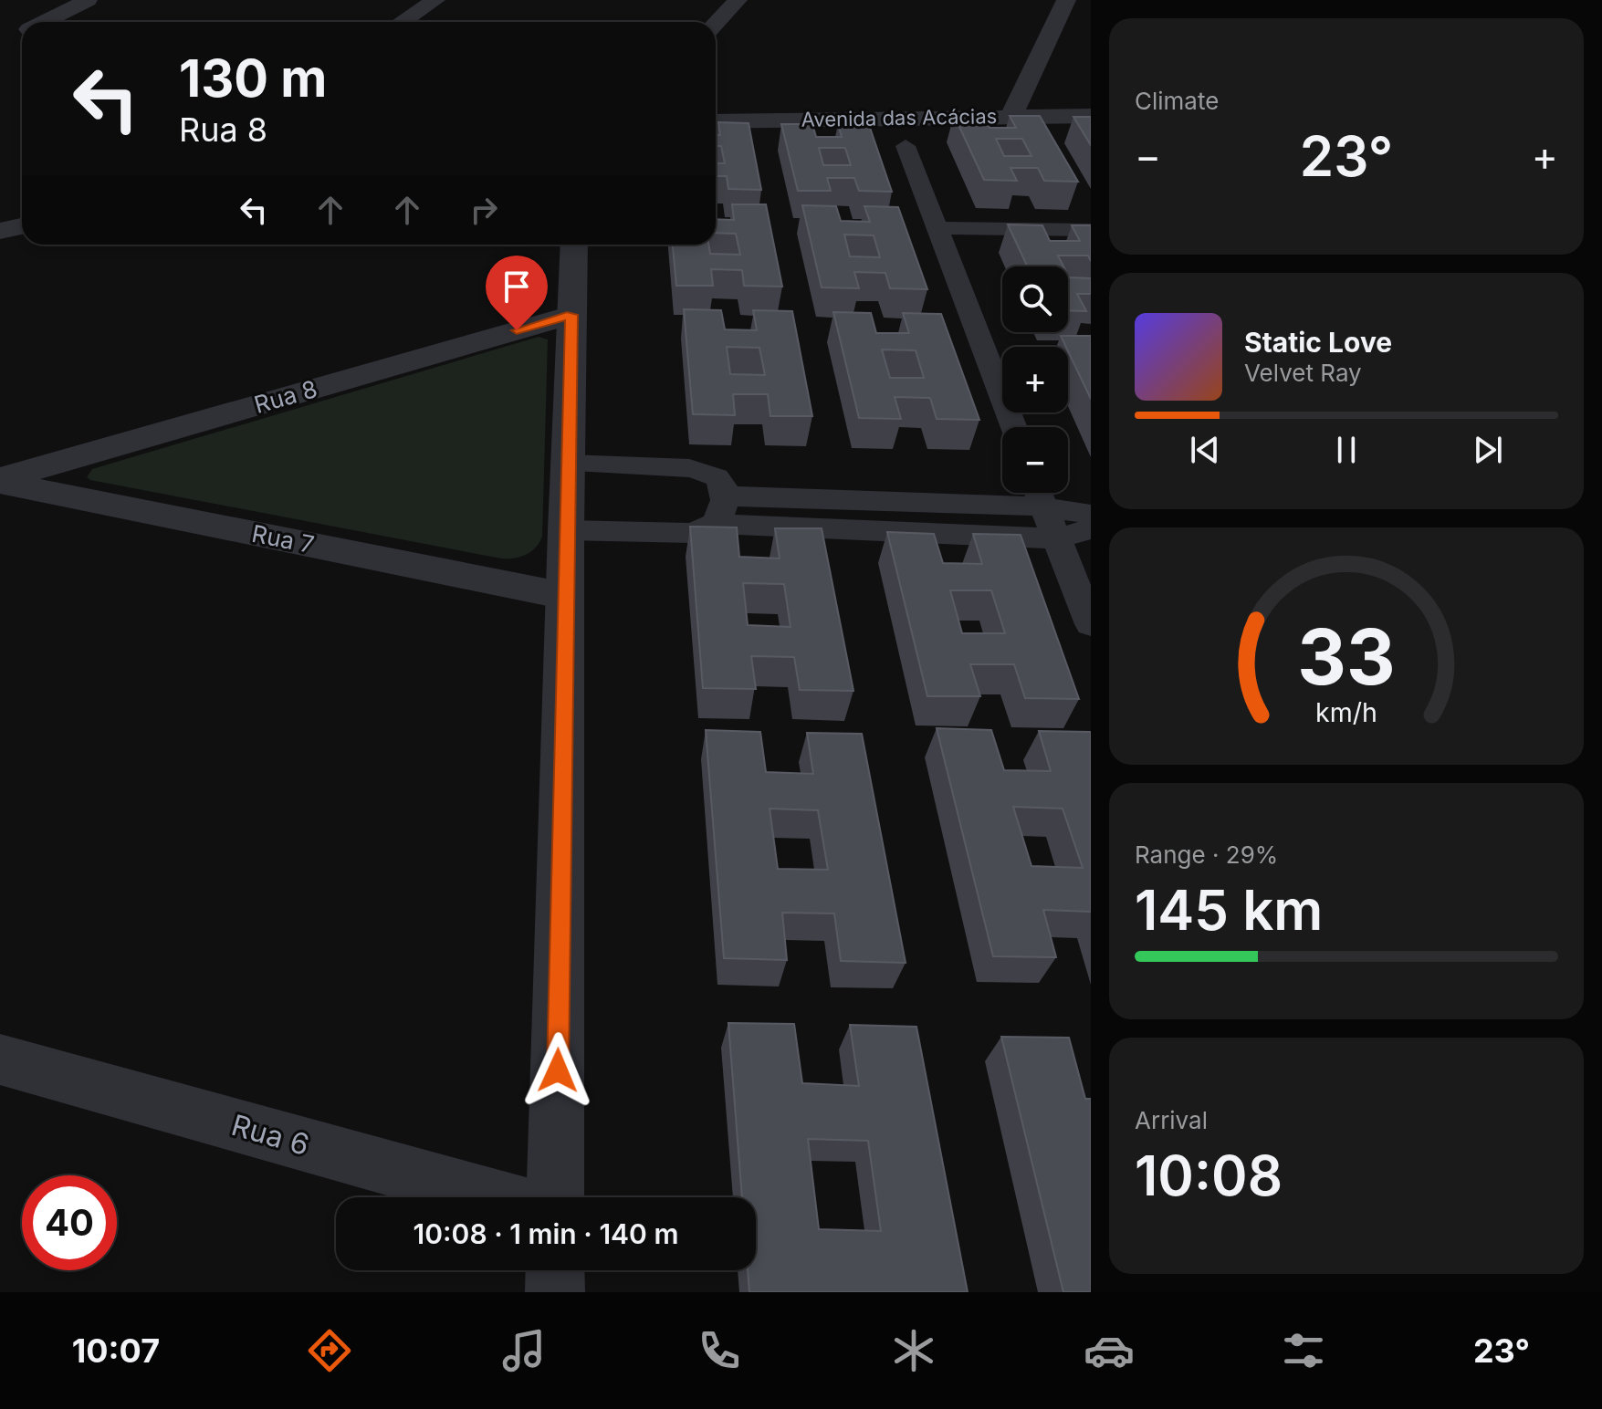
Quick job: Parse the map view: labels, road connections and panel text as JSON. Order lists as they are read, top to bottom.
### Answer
{
  "streets": {
    "street": [
      "Avenida das Acácias",
      "Rua 8",
      "Rua 7",
      "Rua 6"
    ]
  },
  "crossings": [
    ["Rua 8", "Rua 7"]
  ],
  "page": {
    "tile": [
      "Climate",
      ["Range · 29%", "145 km"],
      ["Arrival", "10:08"]
    ],
    "turn": ["130 m", "Rua 8"],
    "heat": ["−", "23°", "+"],
    "map_buttons": ["+", "−"],
    "song": ["Static Love", "Velvet Ray"],
    "limit": "40",
    "trip": "10:08 · 1 min · 140 m",
    "tabs": ["10:07", "23°"],
    "gauge": ["33", "km/h"]
  }
}
